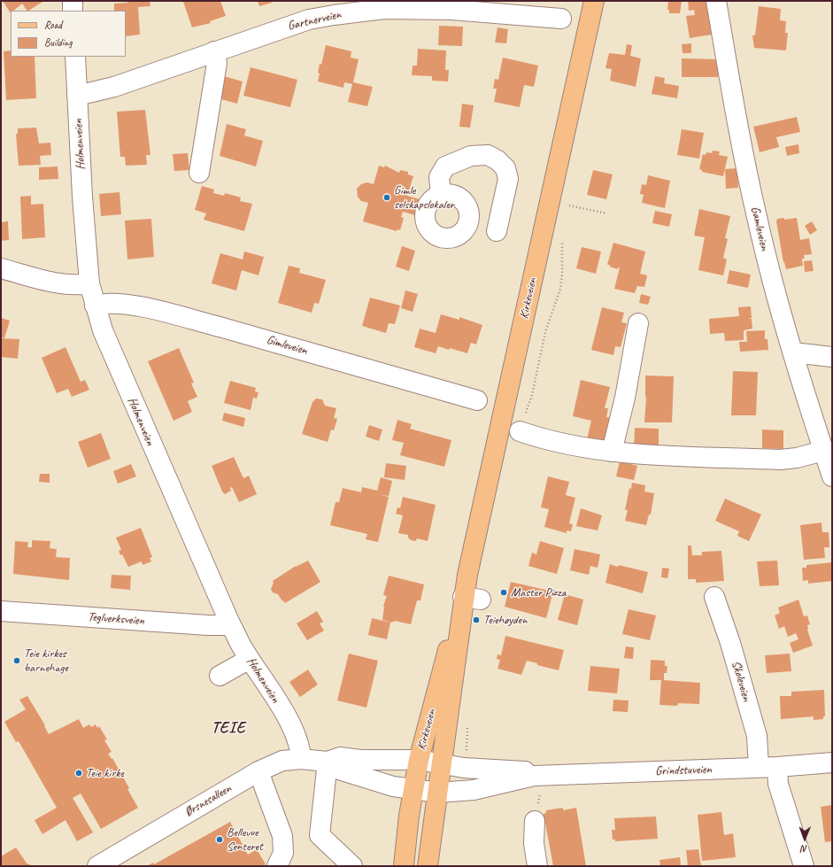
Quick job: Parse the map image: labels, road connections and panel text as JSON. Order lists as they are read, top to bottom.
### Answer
{
  "streets": {
    "main road": ["Kirkeveien"],
    "street": [
      "Gartnerveien",
      "Holmenveien",
      "Gamleveien",
      "Gimleveien",
      "Teglverksveien",
      "Skoleveien",
      "Grindstuveien",
      "Ørsnesalleen"
    ]
  },
  "crossings": [
    ["Gartnerveien", "Holmenveien"],
    ["Holmenveien", "Gimleveien"],
    ["Holmenveien", "Teglverksveien"],
    ["Holmenveien", "Ørsnesalleen"],
    ["Kirkeveien", "Grindstuveien"],
    ["Kirkeveien", "Ørsnesalleen"],
    ["Skoleveien", "Grindstuveien"],
    ["Grindstuveien", "Ørsnesalleen"]
  ],
  "districts": ["TEIE"],
  "places": [
    "Gimle selskapslokaler",
    "Master Pizza",
    "Teiehøyden",
    "Teie kirkes barnehage",
    "Teie kirke",
    "Bellevue Senteret"
  ],
  "legend": ["Road", "Building"],
  "north": "bottom"
}
